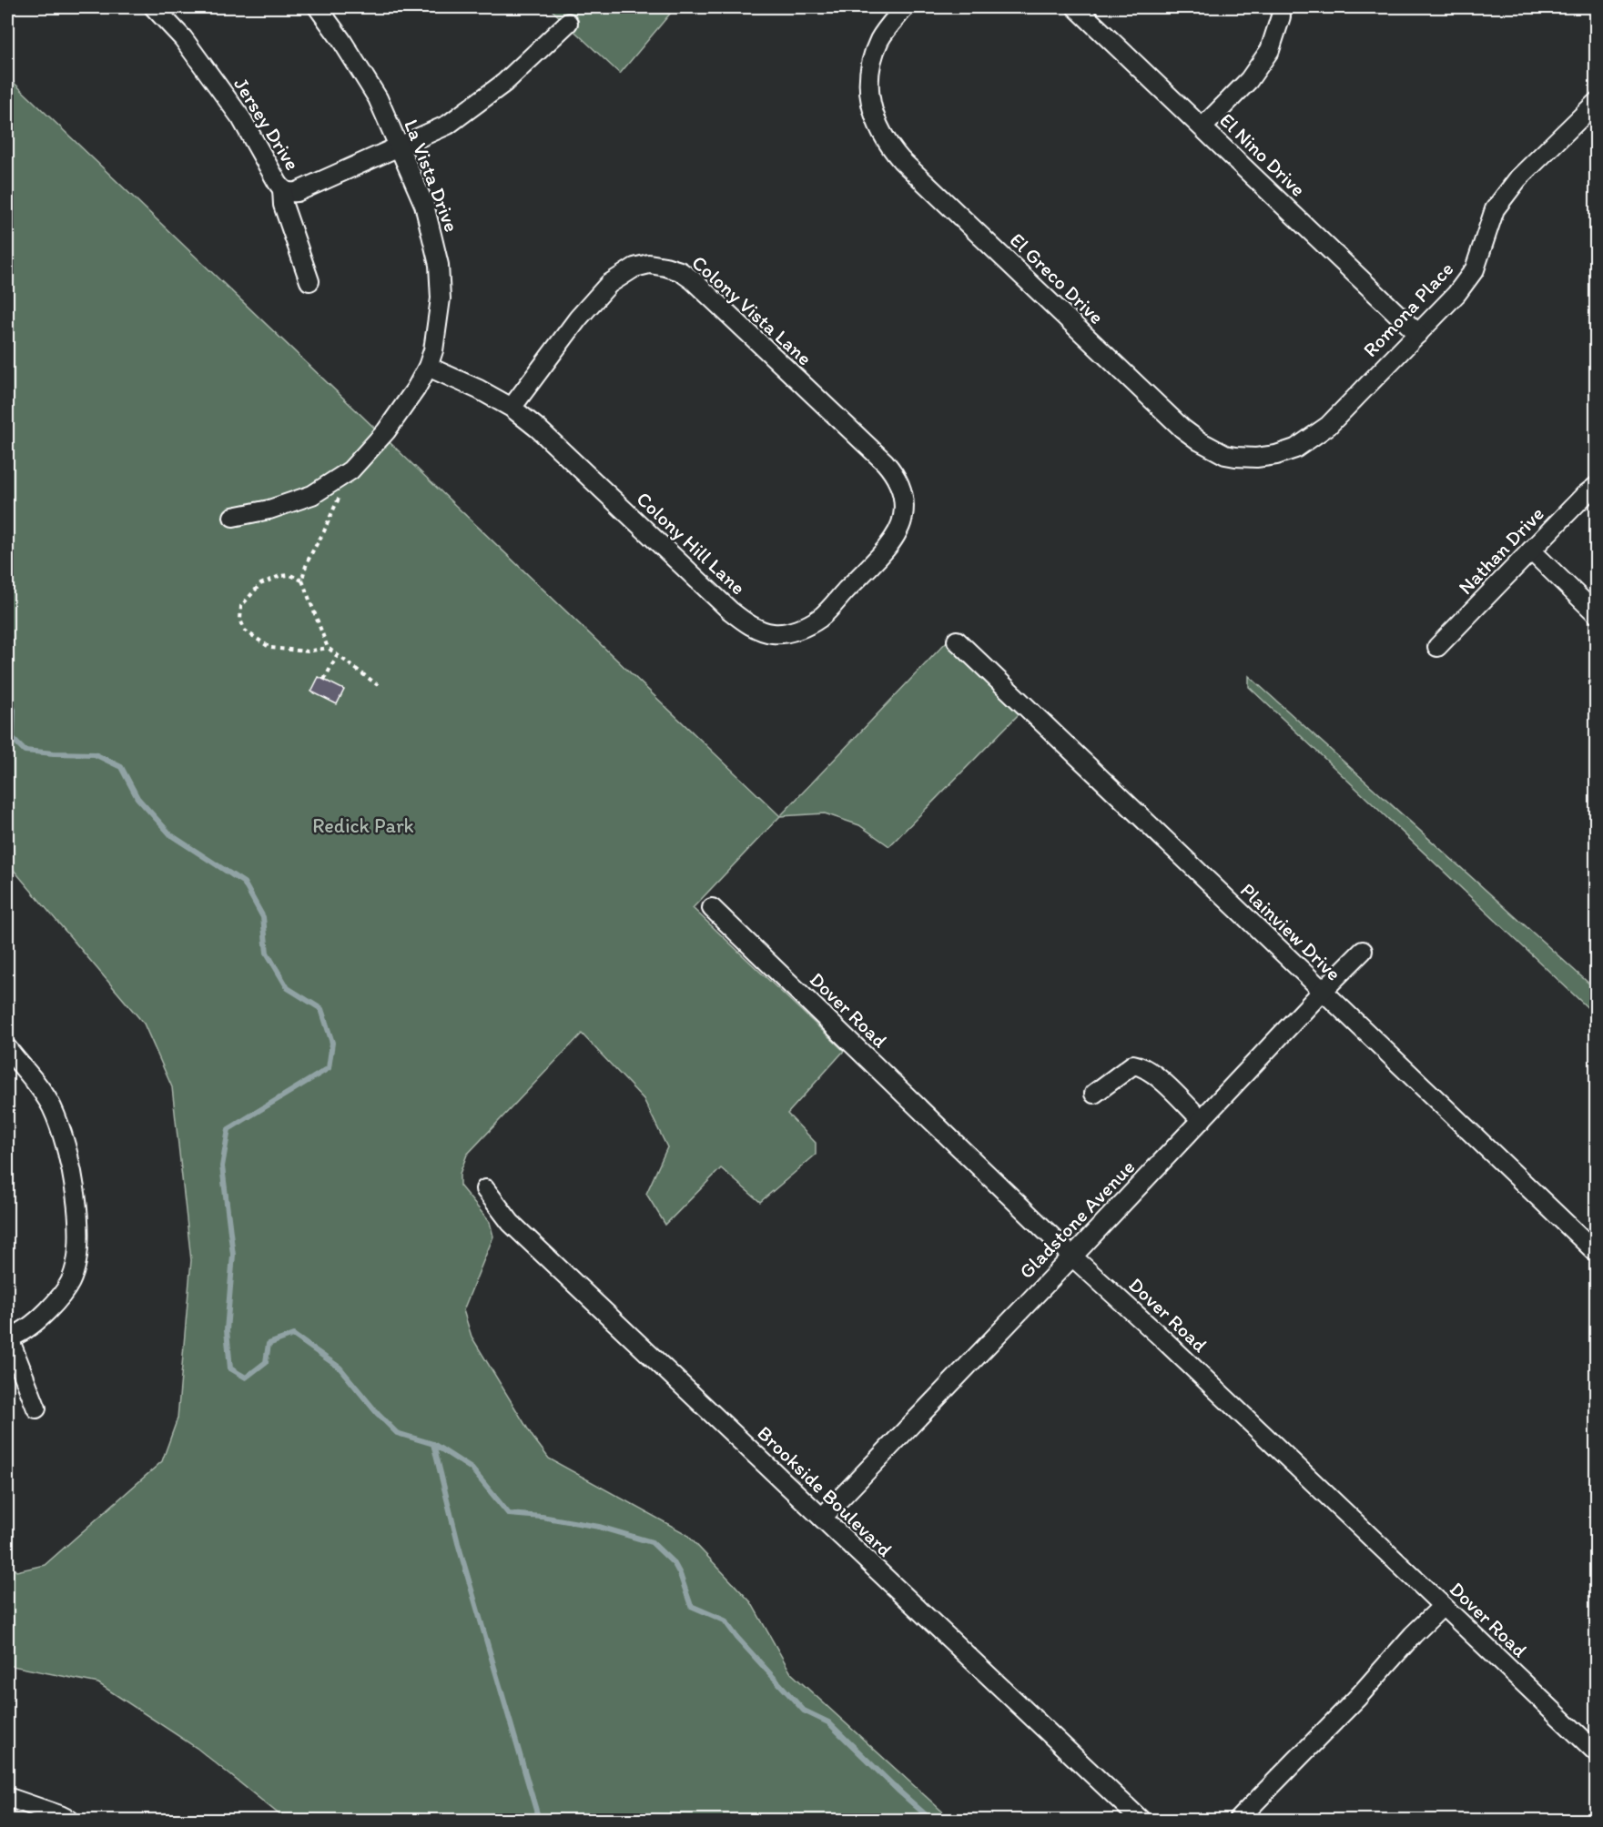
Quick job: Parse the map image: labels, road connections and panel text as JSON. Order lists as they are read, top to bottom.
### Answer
{
  "streets": {
    "street": [
      "Jersey Drive",
      "El Nino Drive",
      "La Vista Drive",
      "El Greco Drive",
      "Romona Place",
      "Colony Vista Lane",
      "Colony Hill Lane",
      "Nathan Drive",
      "Plainview Drive",
      "Dover Road",
      "Gladstone Avenue",
      "Brookside Boulevard"
    ]
  },
  "crossings": [
    ["Jersey Drive", "La Vista Drive"],
    ["El Nino Drive", "Romona Place"],
    ["La Vista Drive", "Colony Hill Lane"],
    ["El Greco Drive", "Romona Place"],
    ["Colony Vista Lane", "Colony Hill Lane"],
    ["Plainview Drive", "Gladstone Avenue"],
    ["Dover Road", "Gladstone Avenue"],
    ["Gladstone Avenue", "Brookside Boulevard"]
  ],
  "parks": ["Redick Park"]
}
